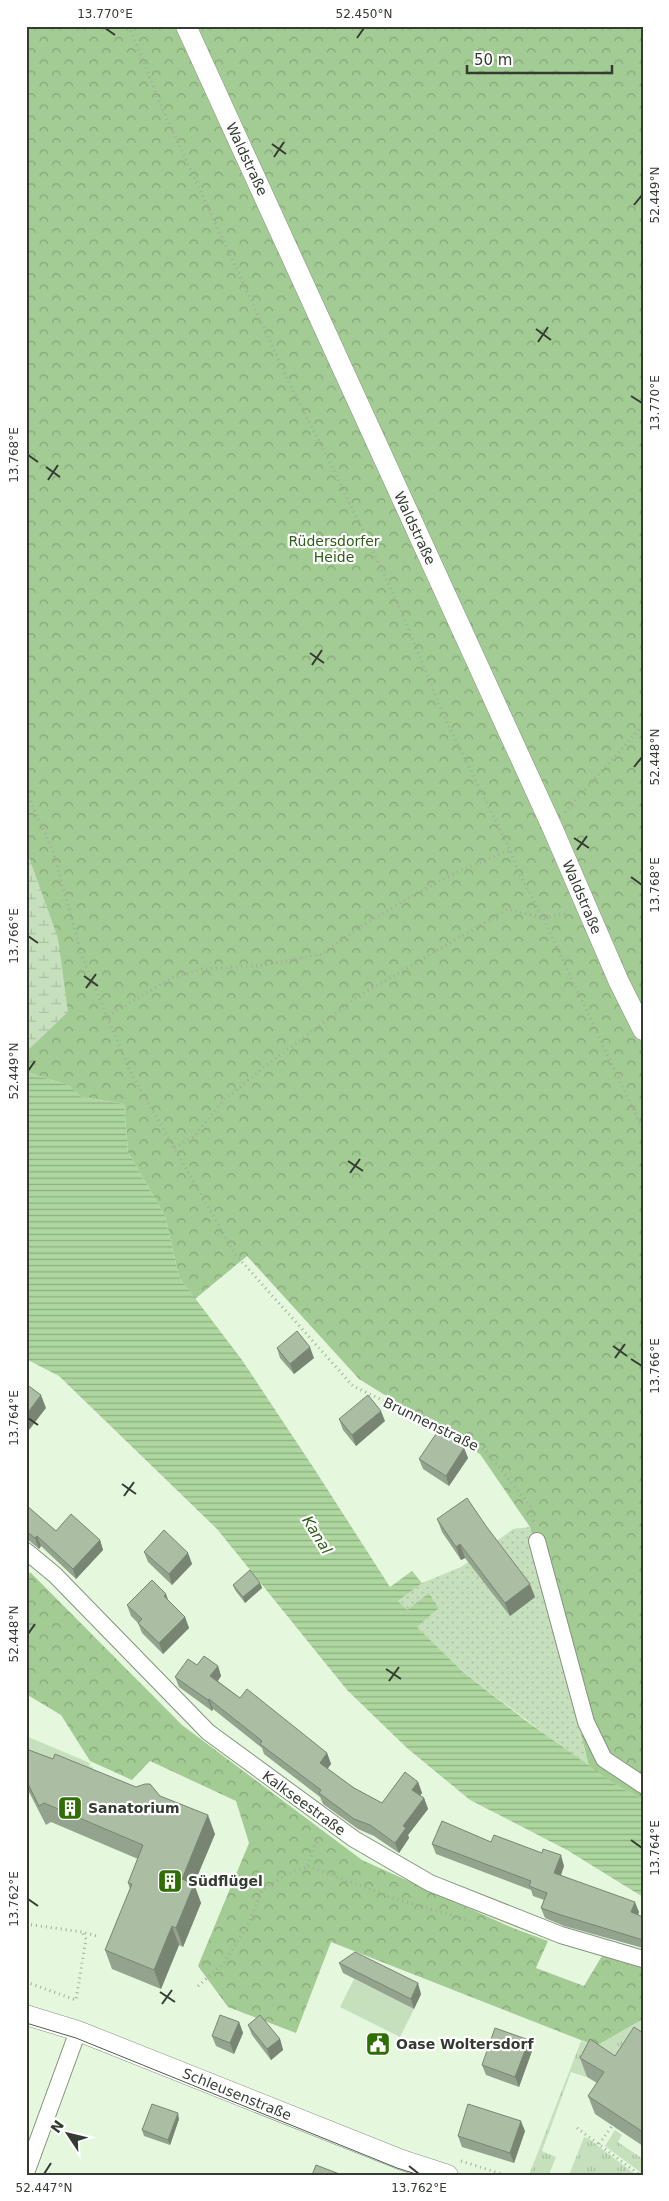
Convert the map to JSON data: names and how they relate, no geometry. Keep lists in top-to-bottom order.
{
  "streets": {
    "street": ["Waldstraße", "Kalkseestraße", "Schleusenstraße"],
    "path": ["Brunnenstraße"]
  },
  "water": ["Kanal"],
  "parks": ["Rüdersdorfer Heide"],
  "places": {
    "building": ["Sanatorium", "Südflügel"],
    "public building": ["Oase Woltersdorf"]
  },
  "scale_bar": "50 m",
  "north": "top left",
  "coordinates": [
    "13.770°E",
    "52.450°N",
    "52.449°N",
    "13.768°E",
    "52.448°N",
    "13.766°E",
    "13.764°E",
    "13.762°E",
    "52.447°N"
  ]
}
